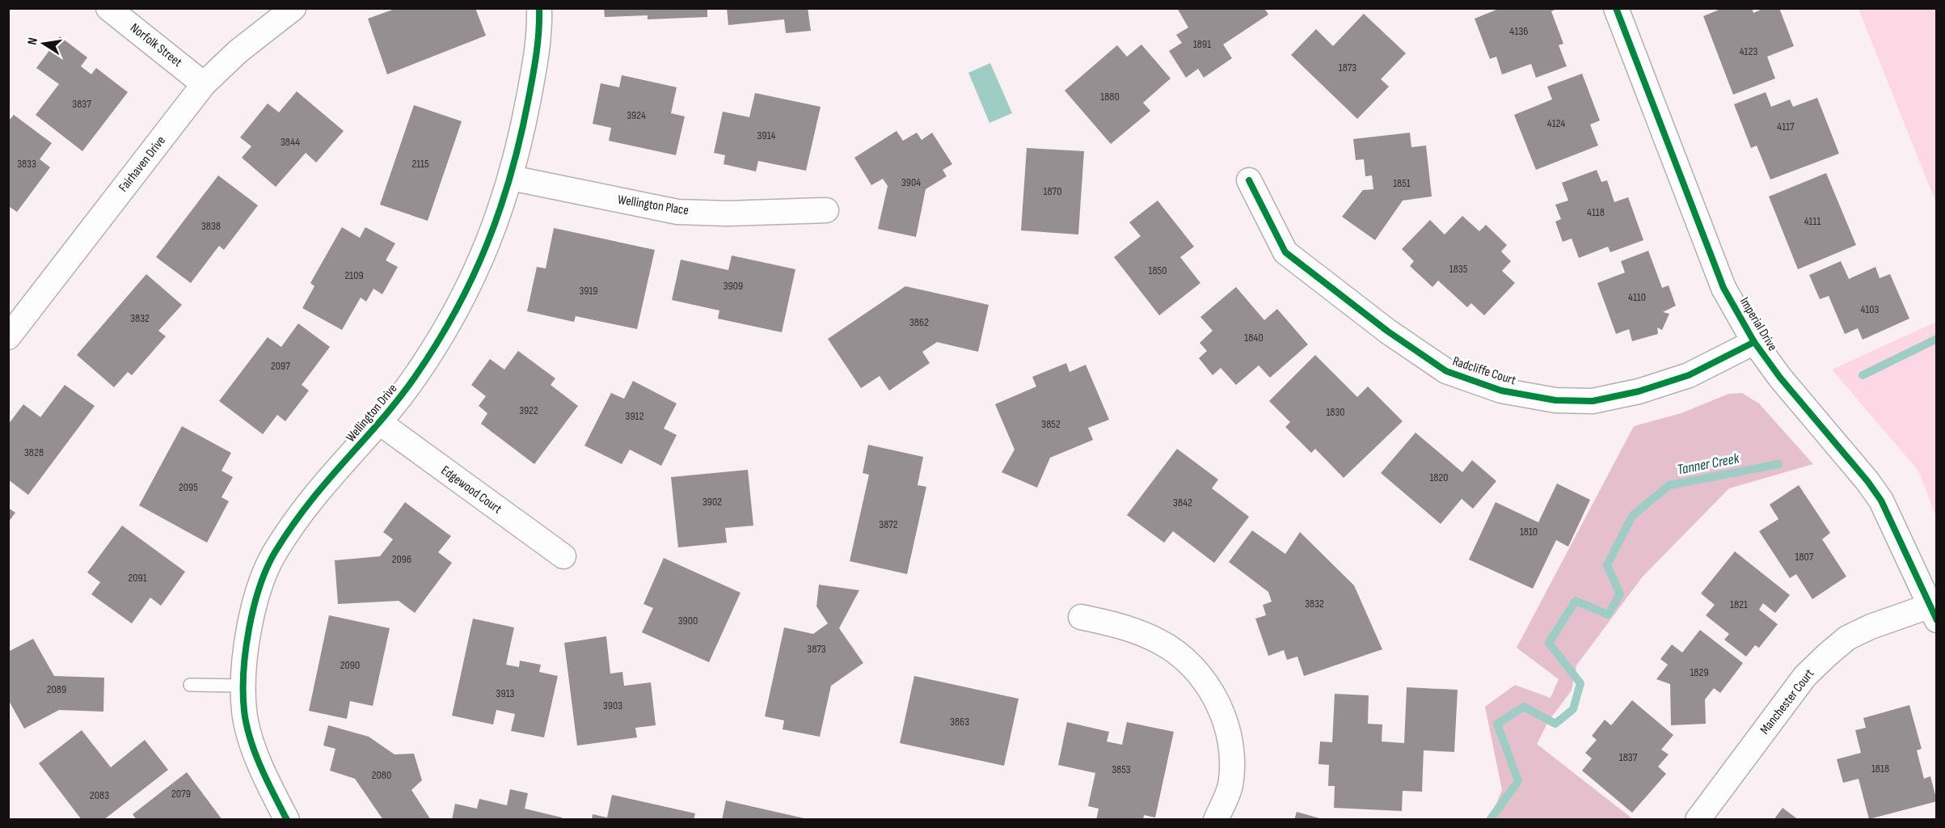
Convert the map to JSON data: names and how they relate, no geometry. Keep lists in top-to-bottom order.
{
  "streets": {
    "street": [
      "Norfolk Street",
      "Fairhaven Drive",
      "Wellington Place",
      "Imperial Drive",
      "Radcliffe Court",
      "Wellington Drive",
      "Edgewood Court",
      "Manchester Court"
    ]
  },
  "crossings": [
    ["Norfolk Street", "Fairhaven Drive"],
    ["Wellington Place", "Wellington Drive"],
    ["Imperial Drive", "Radcliffe Court"],
    ["Imperial Drive", "Manchester Court"],
    ["Wellington Drive", "Edgewood Court"]
  ],
  "water": ["Tanner Creek"],
  "house_numbers": [
    "4136",
    "1891",
    "4123",
    "1873",
    "1880",
    "3837",
    "3924",
    "4124",
    "4117",
    "3914",
    "3844",
    "3833",
    "2115",
    "3904",
    "1851",
    "1870",
    "4118",
    "4111",
    "3838",
    "1835",
    "1850",
    "2109",
    "3909",
    "3919",
    "4110",
    "4103",
    "3832",
    "3862",
    "1840",
    "2097",
    "3922",
    "1830",
    "3912",
    "3852",
    "3828",
    "1820",
    "2095",
    "3902",
    "3842",
    "3872",
    "1810",
    "1807",
    "2096",
    "2091",
    "3832",
    "1821",
    "3900",
    "3873",
    "2090",
    "1829",
    "2089",
    "3913",
    "3903",
    "3863",
    "1837",
    "1818",
    "3853",
    "2080",
    "2079",
    "2083"
  ],
  "north": "left"
}
